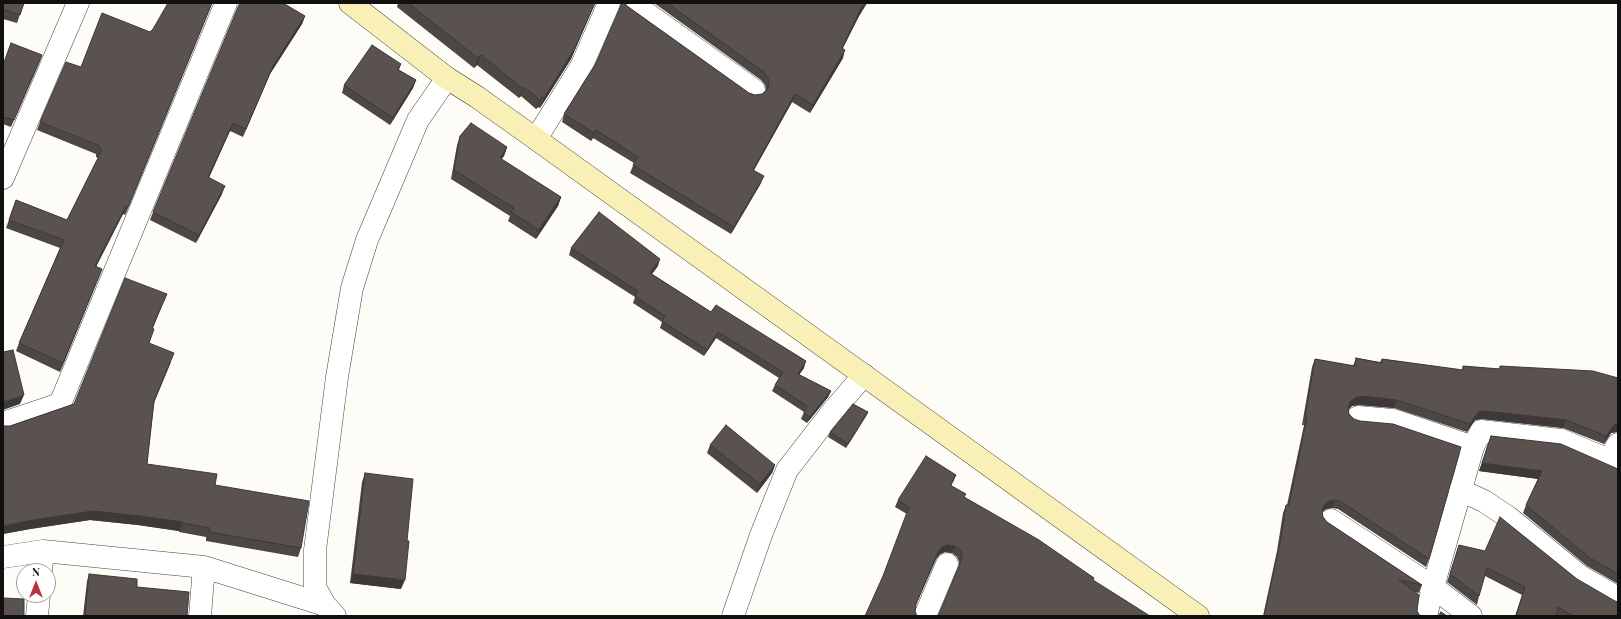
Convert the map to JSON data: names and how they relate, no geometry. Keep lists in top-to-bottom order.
{
  "north": "top"
}
